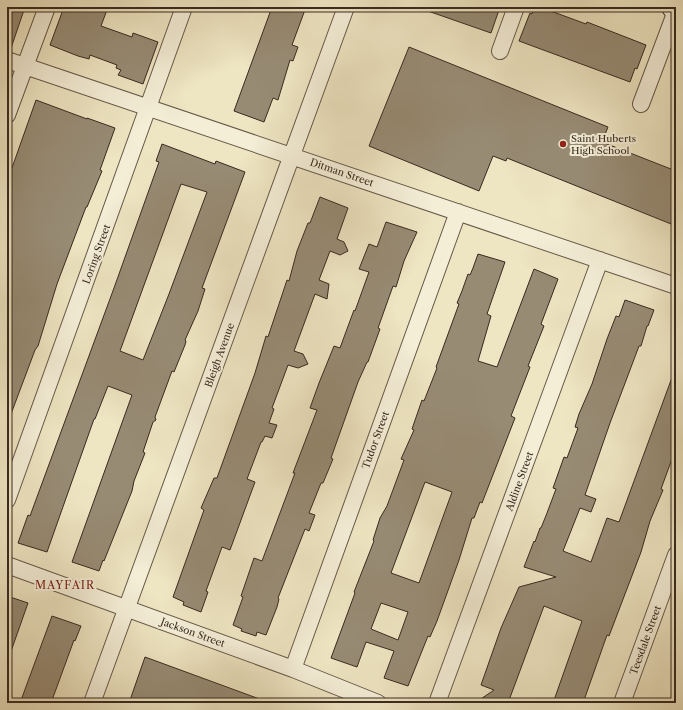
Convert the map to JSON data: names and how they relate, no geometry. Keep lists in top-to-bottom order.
{
  "streets": {
    "street": [
      "Ditman Street",
      "Loring Street",
      "Bleigh Avenue",
      "Tudor Street",
      "Aldine Street",
      "Jackson Street",
      "Teesdale Street"
    ]
  },
  "crossings": [
    ["Ditman Street", "Loring Street"],
    ["Ditman Street", "Bleigh Avenue"],
    ["Ditman Street", "Tudor Street"],
    ["Ditman Street", "Aldine Street"],
    ["Bleigh Avenue", "Jackson Street"],
    ["Tudor Street", "Jackson Street"]
  ],
  "districts": ["MAYFAIR"],
  "places": ["Saint Huberts High School"]
}
